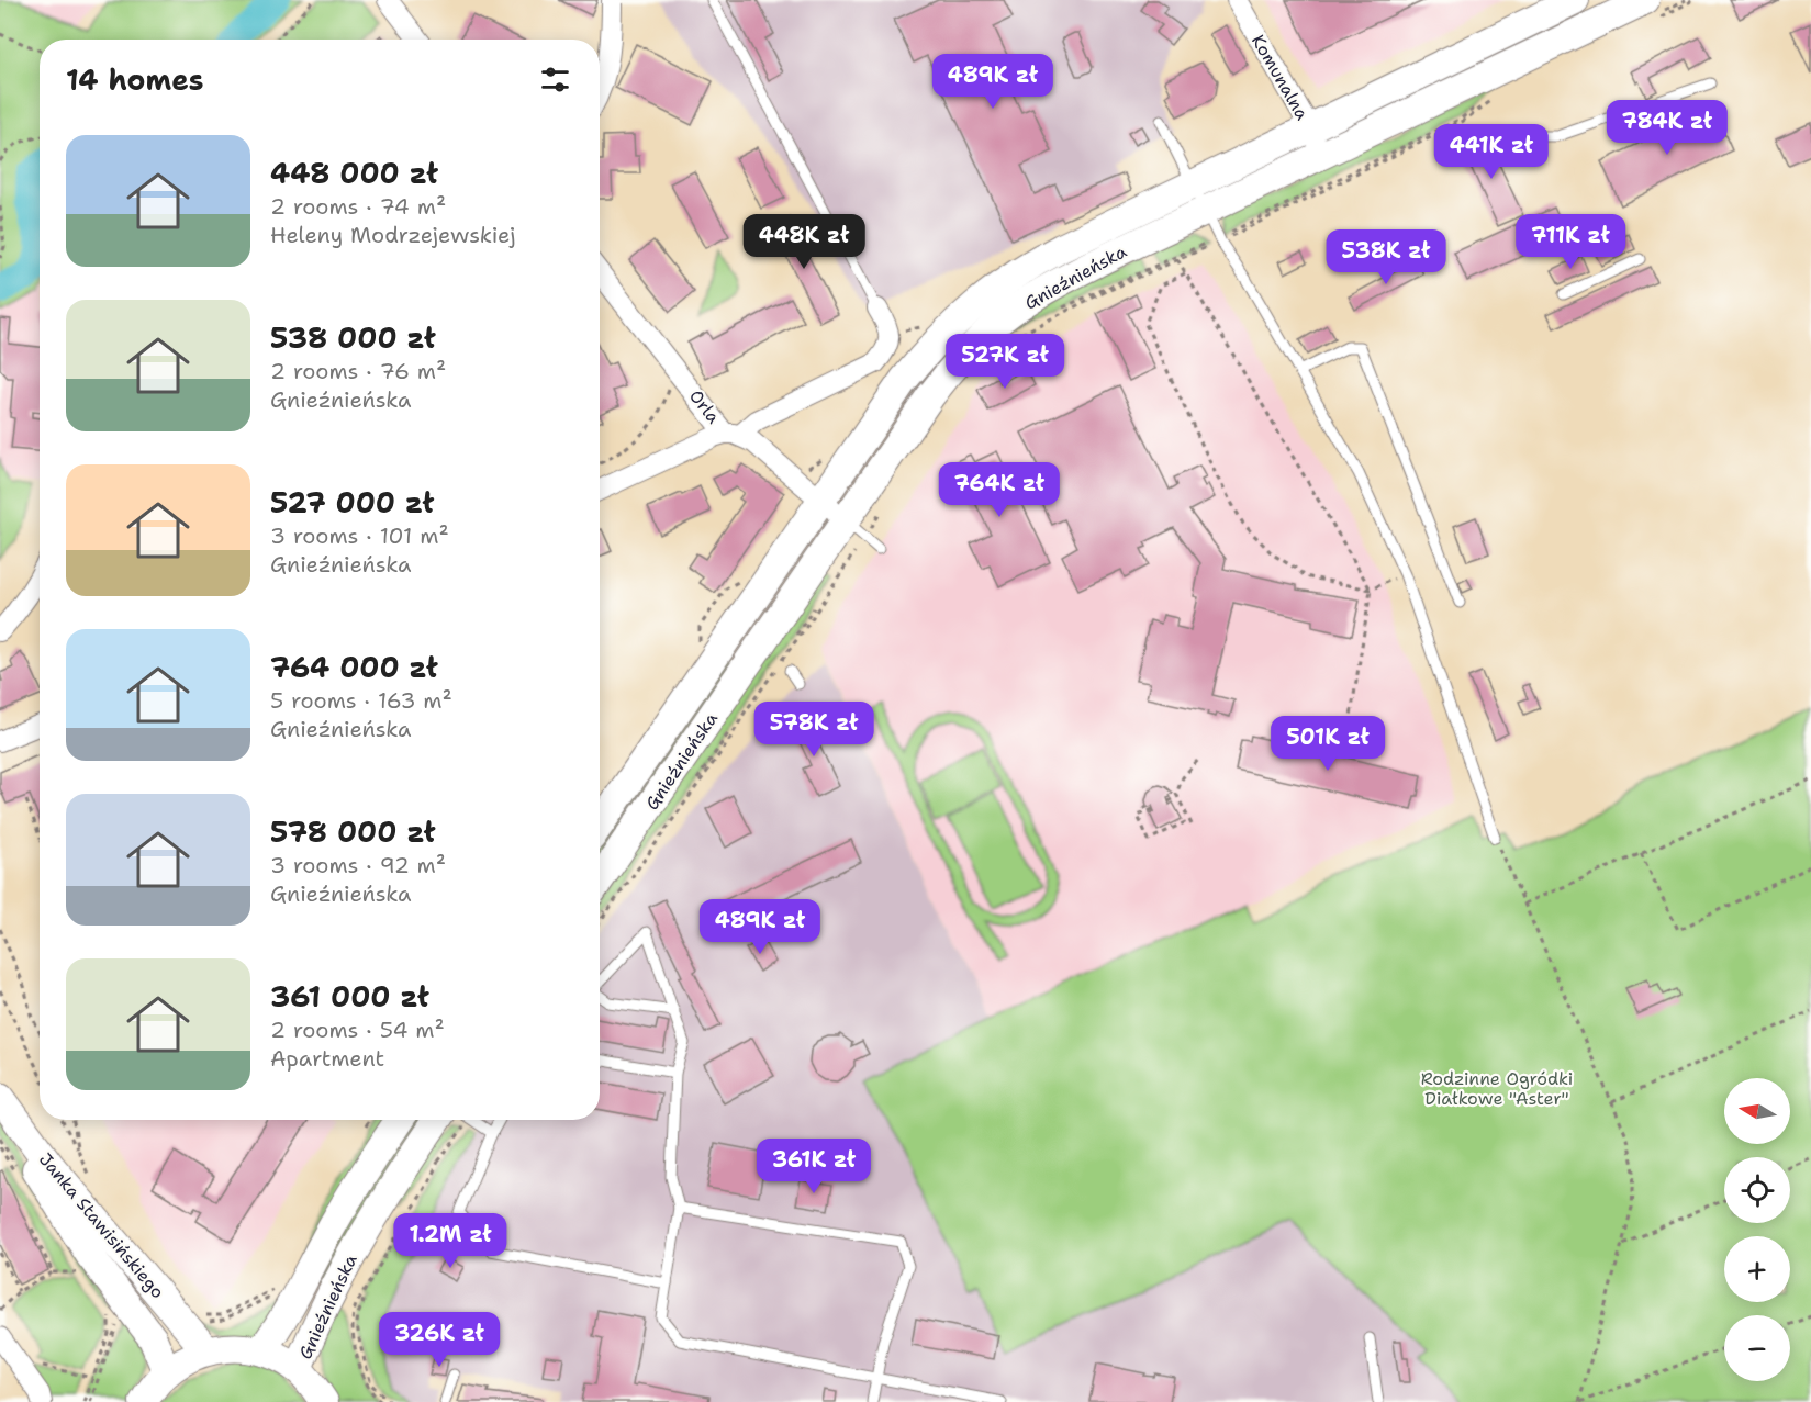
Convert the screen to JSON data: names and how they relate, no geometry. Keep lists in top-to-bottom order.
{
  "streets": {
    "street": [
      "Komunalna",
      "Gnieźnieńska",
      "Orla",
      "Janka Stawisińskiego"
    ]
  },
  "crossings": [
    ["Komunalna", "Gnieźnieńska"],
    ["Gnieźnieńska", "Orla"]
  ],
  "parks": ["Rodzinne Ogródki Diałkowe \"Aster\""],
  "north": "left",
  "page": {
    "heading": "14 homes",
    "price": [
      "489K zł",
      "784K zł",
      "441K zł",
      "448K zł",
      "711K zł",
      "538K zł",
      "527K zł",
      "764K zł",
      "578K zł",
      "501K zł",
      "489K zł",
      "361K zł",
      "1.2M zł",
      "326K zł"
    ],
    "list": [
      {
        "name": "448 000 zł",
        "note": "2 rooms · 74 m² · Heleny Modrzejewskiej"
      },
      {
        "name": "538 000 zł",
        "note": "2 rooms · 76 m² · Gnieźnieńska"
      },
      {
        "name": "527 000 zł",
        "note": "3 rooms · 101 m² · Gnieźnieńska"
      },
      {
        "name": "764 000 zł",
        "note": "5 rooms · 163 m² · Gnieźnieńska"
      },
      {
        "name": "578 000 zł",
        "note": "3 rooms · 92 m² · Gnieźnieńska"
      },
      {
        "name": "361 000 zł",
        "note": "2 rooms · 54 m² · Apartment"
      }
    ],
    "map_buttons": ["+", "−"]
  }
}
